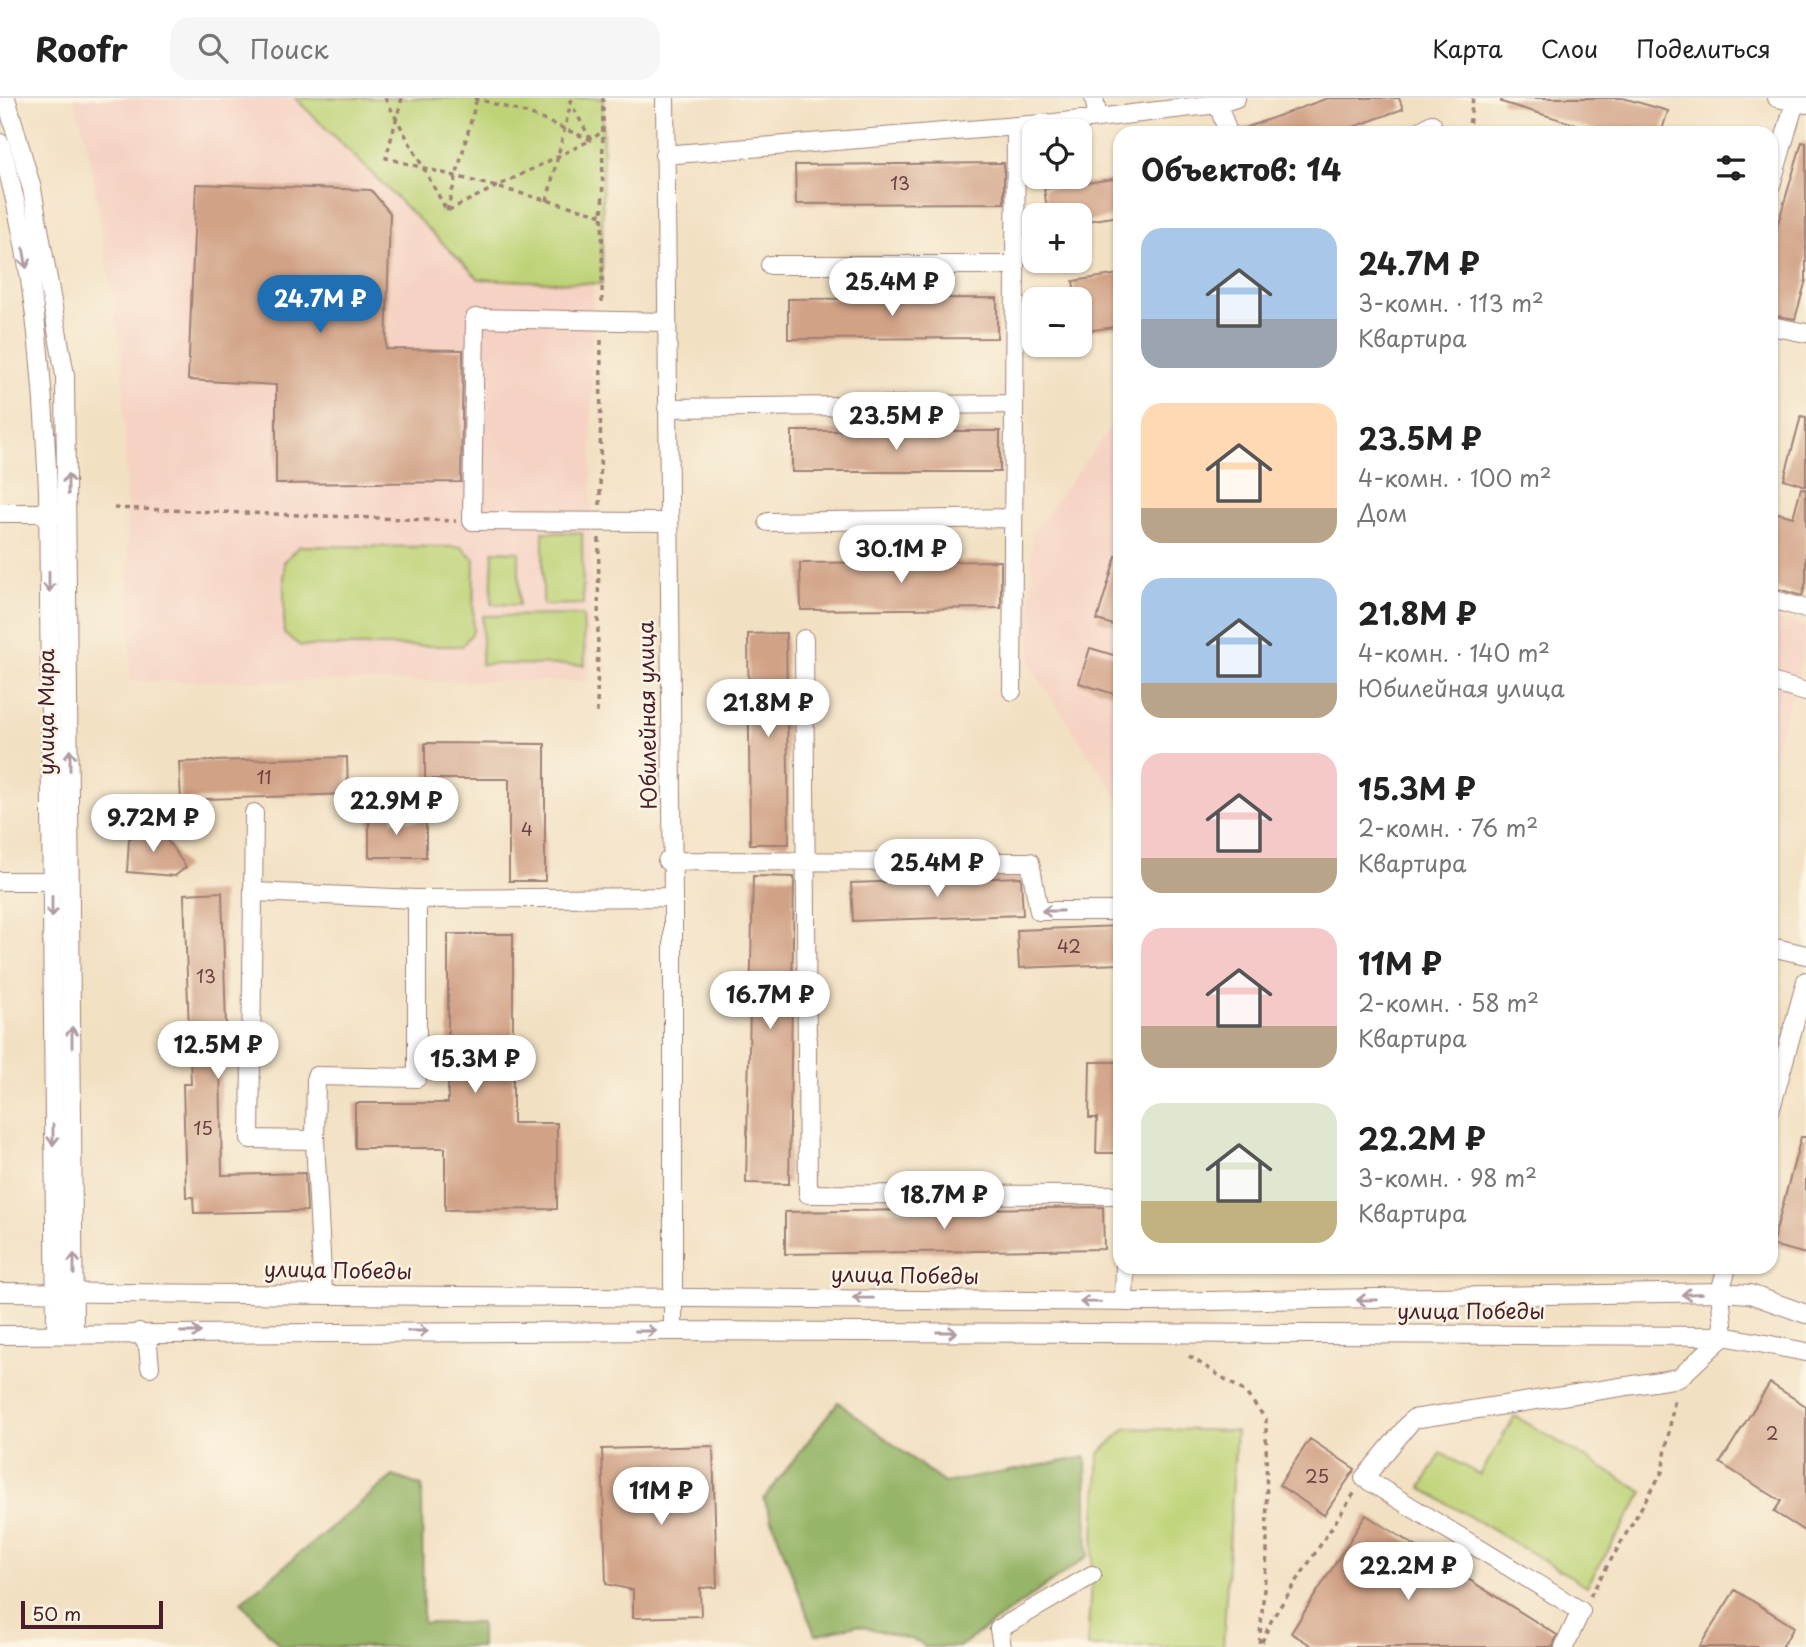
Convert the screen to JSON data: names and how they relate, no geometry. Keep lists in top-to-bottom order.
{
  "streets": {
    "street": ["улица Мира", "Юбилейная улица", "улица Победы"]
  },
  "crossings": [
    ["улица Мира", "улица Победы"],
    ["Юбилейная улица", "улица Победы"]
  ],
  "house_numbers": [
    "13",
    "11",
    "4",
    "42",
    "13",
    "15",
    "2",
    "25"
  ],
  "scale_bar": "50 m",
  "page": {
    "header": "Roofr",
    "search": "Поиск",
    "nav": ["Карта", "Слои", "Поделиться"],
    "map_buttons": ["+", "−"],
    "heading": "Объектов: 14",
    "list": [
      {
        "name": "24.7M ₽",
        "note": "3-комн. · 113 m² · Квартира"
      },
      {
        "name": "23.5M ₽",
        "note": "4-комн. · 100 m² · Дом"
      },
      {
        "name": "21.8M ₽",
        "note": "4-комн. · 140 m² · Юбилейная улица"
      },
      {
        "name": "15.3M ₽",
        "note": "2-комн. · 76 m² · Квартира"
      },
      {
        "name": "11M ₽",
        "note": "2-комн. · 58 m² · Квартира"
      },
      {
        "name": "22.2M ₽",
        "note": "3-комн. · 98 m² · Квартира"
      }
    ],
    "price": [
      "25.4M ₽",
      "24.7M ₽",
      "23.5M ₽",
      "30.1M ₽",
      "21.8M ₽",
      "22.9M ₽",
      "9.72M ₽",
      "25.4M ₽",
      "16.7M ₽",
      "12.5M ₽",
      "15.3M ₽",
      "18.7M ₽",
      "11M ₽",
      "22.2M ₽"
    ],
    "scale": "50 m"
  }
}
